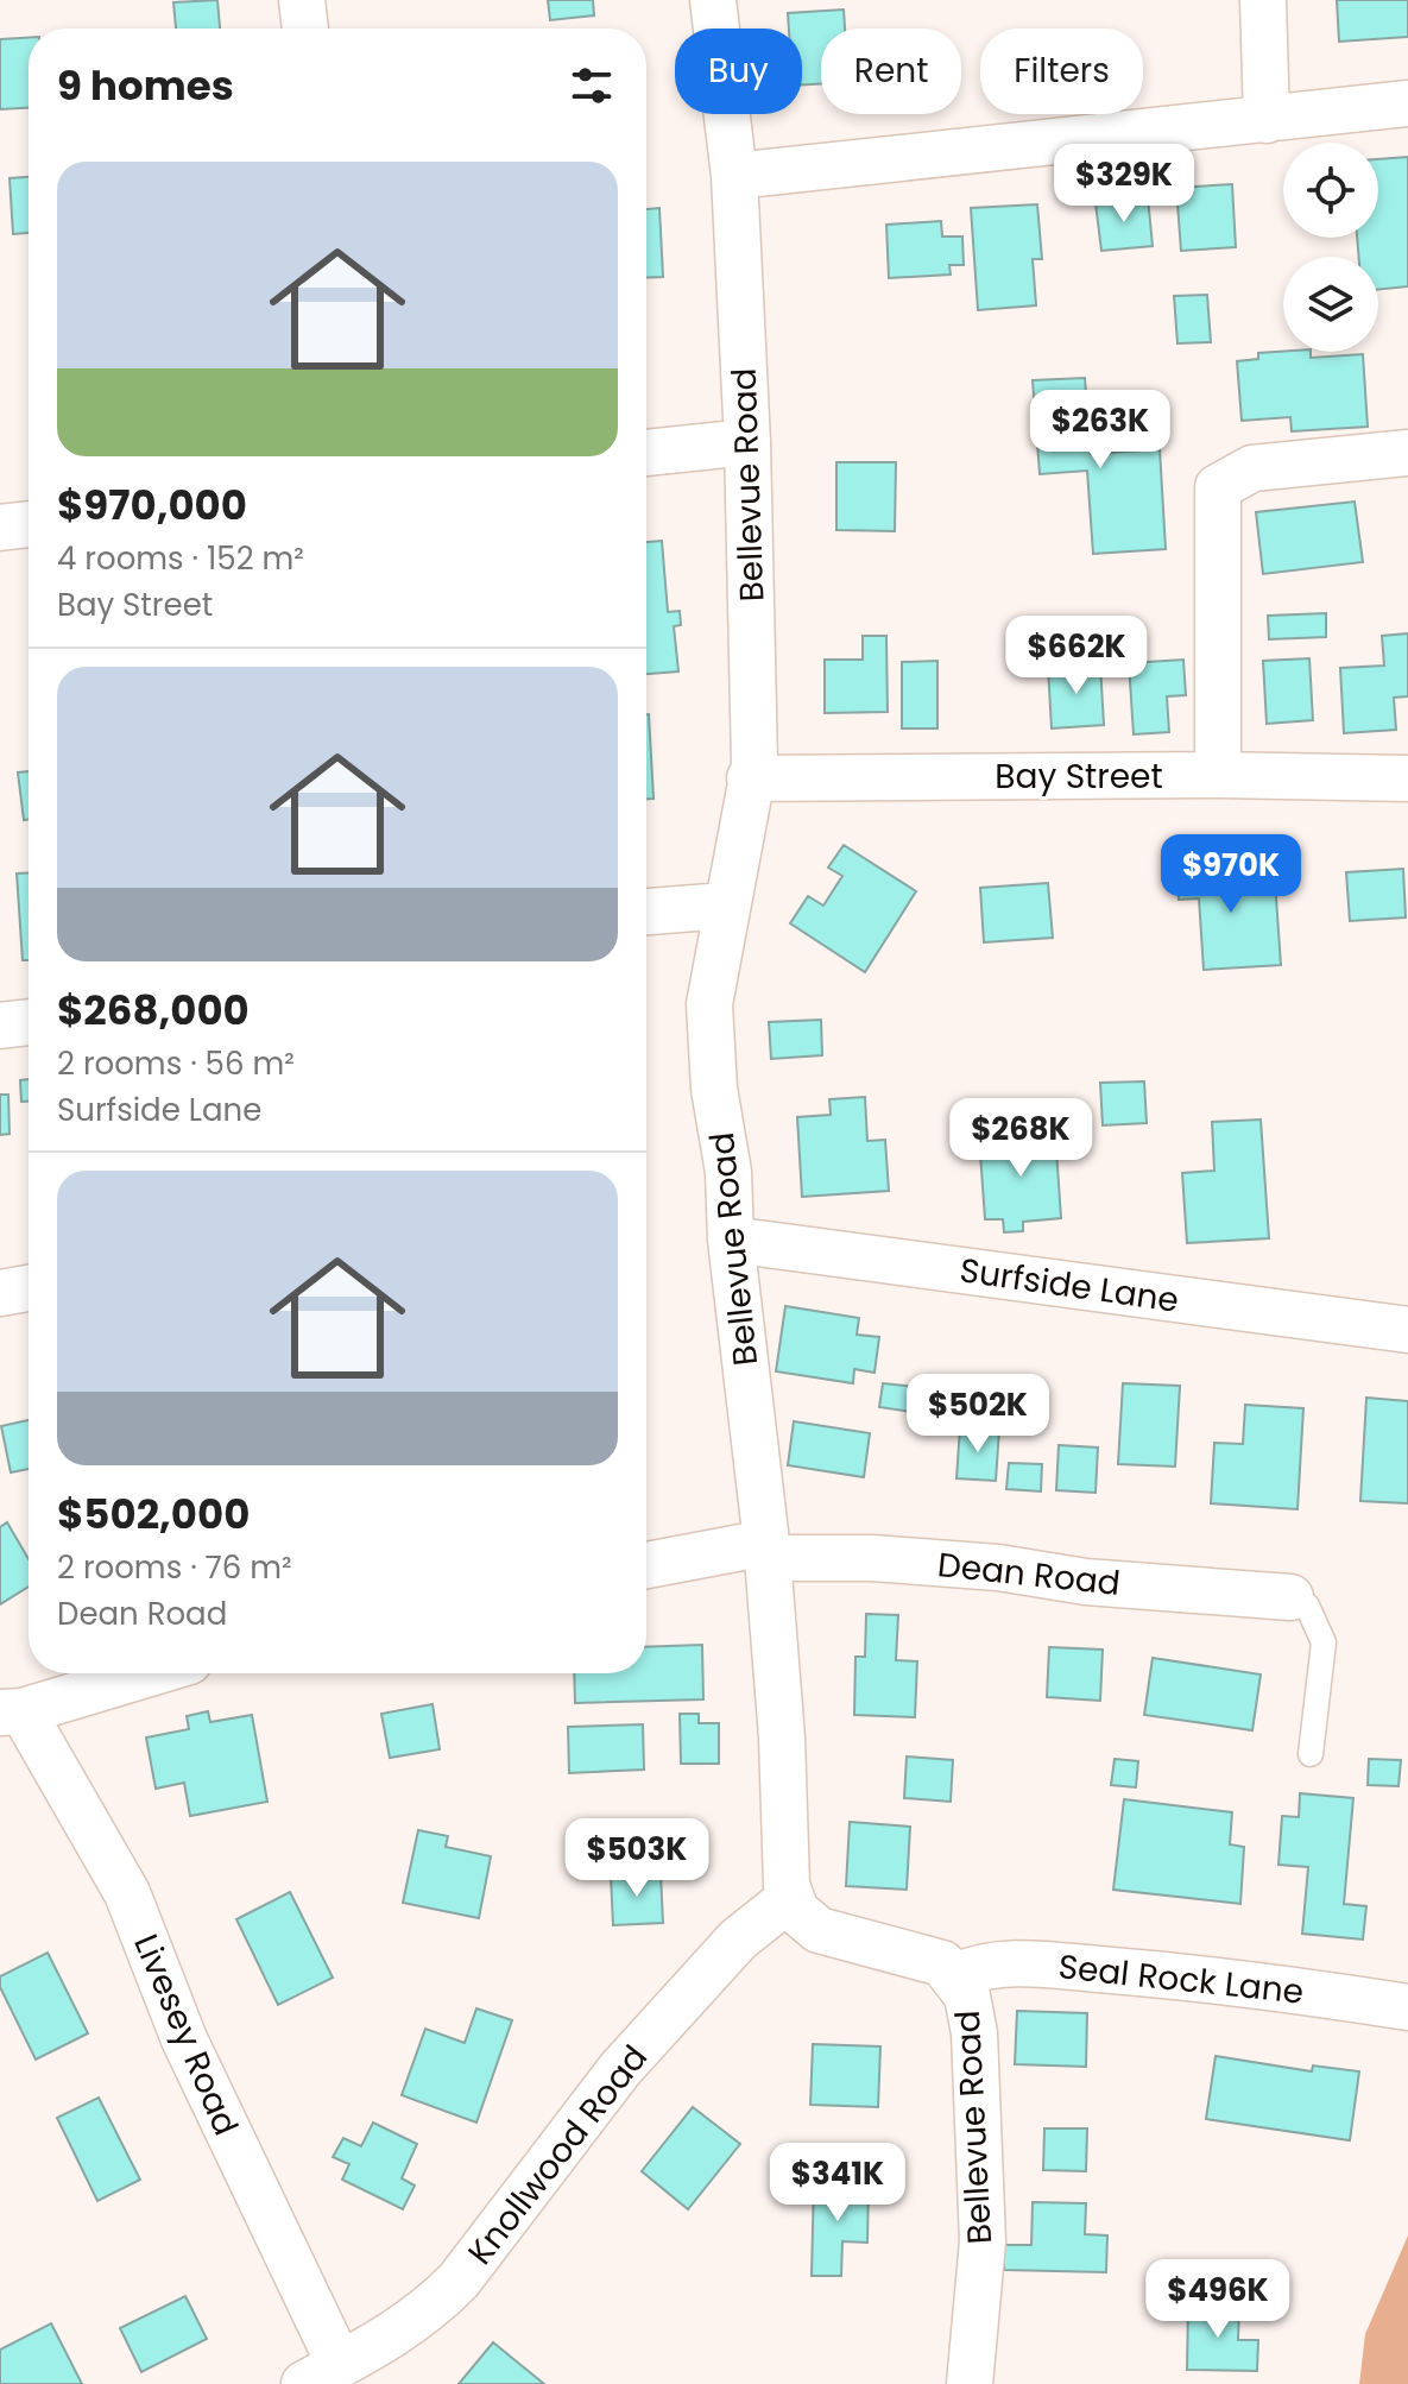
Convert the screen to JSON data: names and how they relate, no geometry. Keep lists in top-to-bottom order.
{
  "streets": {
    "street": [
      "Bellevue Road",
      "Bay Street",
      "Surfside Lane",
      "Dean Road",
      "Seal Rock Lane",
      "Livesey Road",
      "Knollwood Road"
    ]
  },
  "crossings": [
    ["Bellevue Road", "Bay Street"],
    ["Bellevue Road", "Surfside Lane"],
    ["Bellevue Road", "Dean Road"],
    ["Bellevue Road", "Seal Rock Lane"],
    ["Bellevue Road", "Knollwood Road"],
    ["Livesey Road", "Knollwood Road"]
  ],
  "page": {
    "chip": ["Buy", "Rent", "Filters"],
    "heading": "9 homes",
    "list": [
      {
        "name": "$970,000",
        "note": "4 rooms · 152 m² · Bay Street"
      },
      {
        "name": "$268,000",
        "note": "2 rooms · 56 m² · Surfside Lane"
      },
      {
        "name": "$502,000",
        "note": "2 rooms · 76 m² · Dean Road"
      }
    ],
    "price": [
      "$329K",
      "$263K",
      "$662K",
      "$970K",
      "$268K",
      "$502K",
      "$503K",
      "$341K",
      "$496K"
    ]
  }
}
